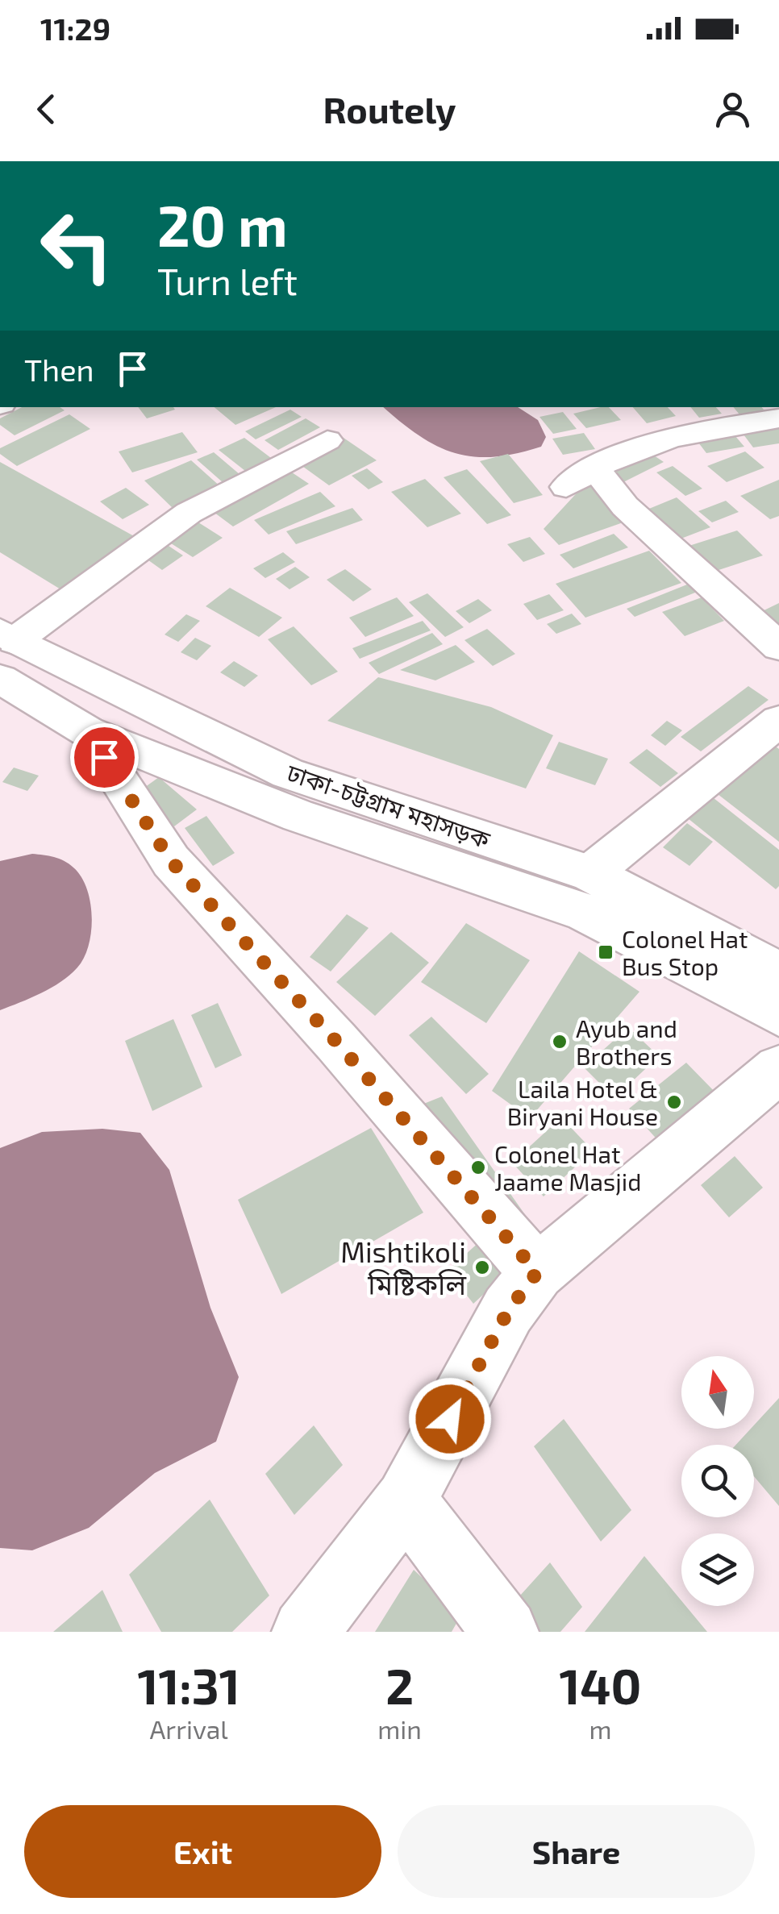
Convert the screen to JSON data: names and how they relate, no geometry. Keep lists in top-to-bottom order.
{
  "streets": {
    "main road": ["ঢাকা-চট্টগ্রাম মহাসড়ক"]
  },
  "places": {
    "transit": ["Colonel Hat Bus Stop"],
    "other": [
      "Ayub and Brothers",
      "Laila Hotel & Biryani House",
      "Colonel Hat Jaame Masjid",
      "Mishtikoli মিষ্টিকলি"
    ]
  },
  "north": "top",
  "page": {
    "status": "11:29",
    "header": "Routely",
    "turn": ["20 m", "Turn left"],
    "then": "Then",
    "eta": [
      "11:31",
      "Arrival",
      "2",
      "min",
      "140",
      "m"
    ],
    "buttons": ["Exit", "Share"]
  }
}
